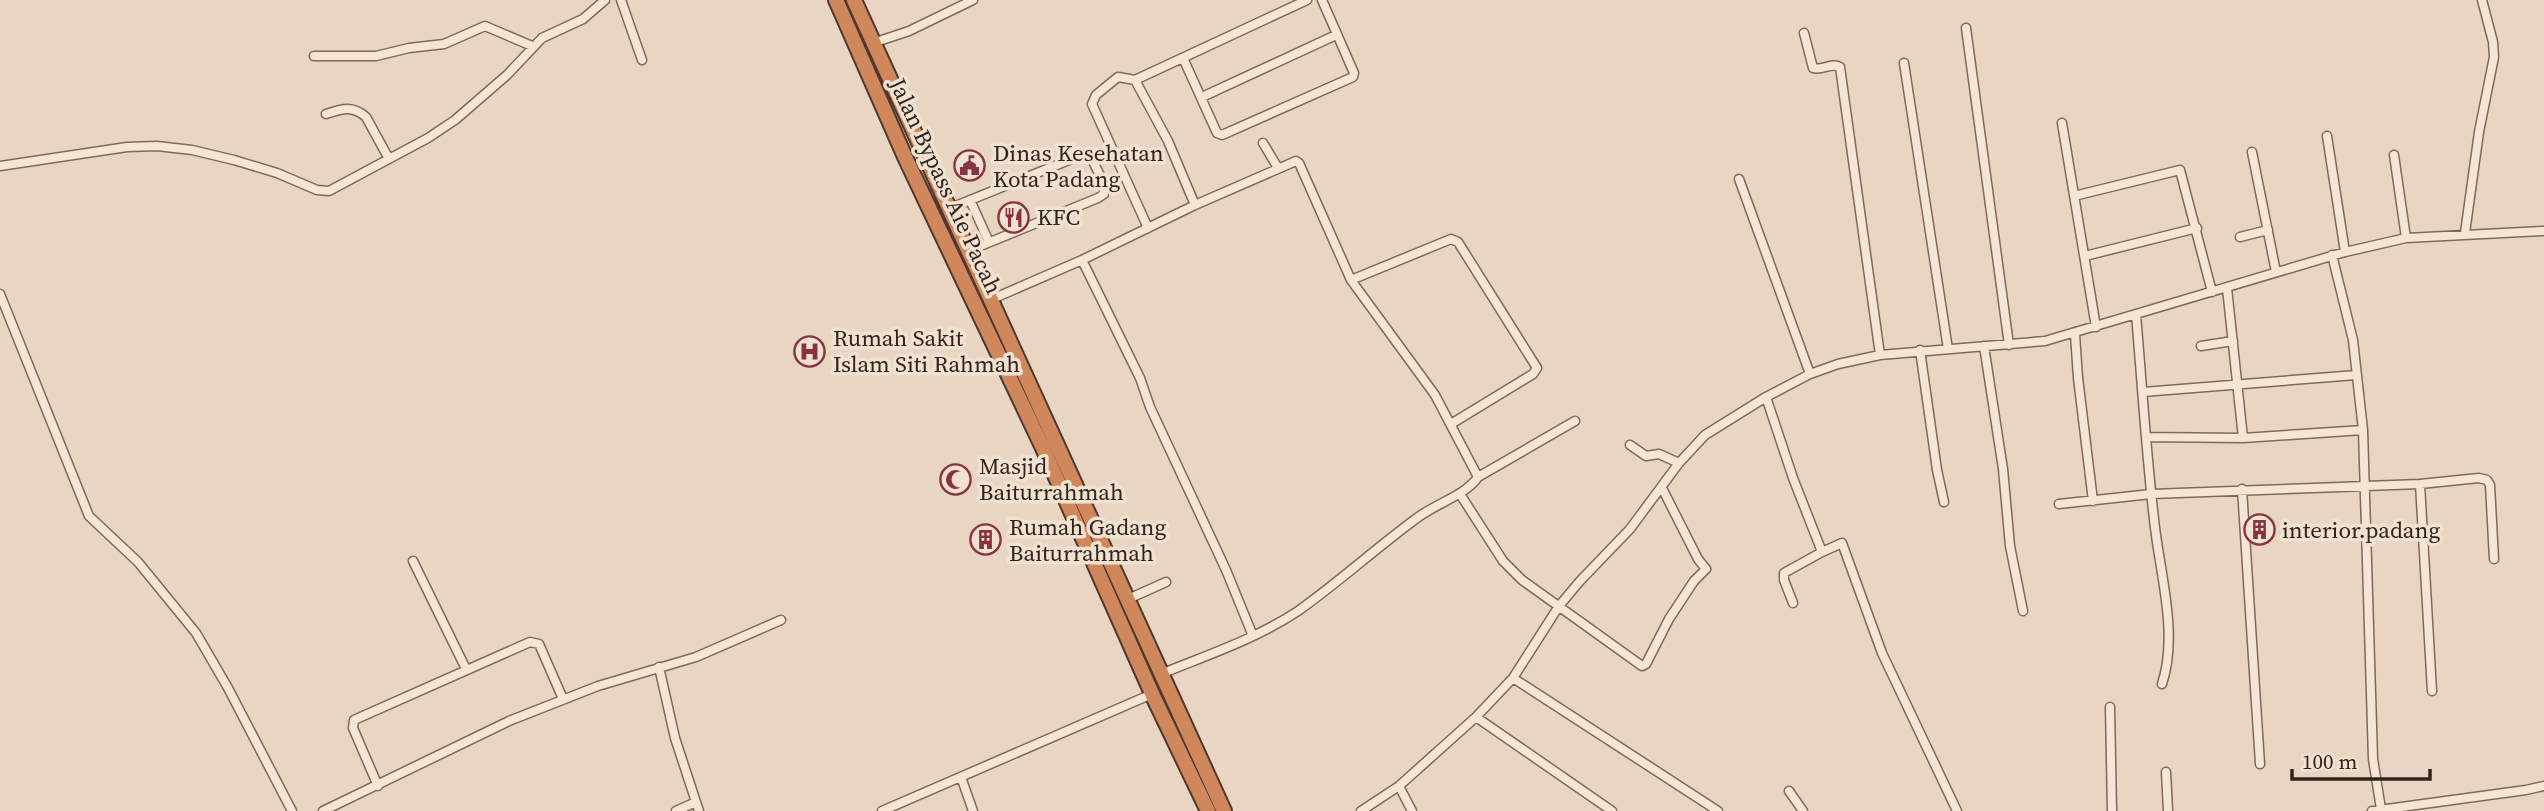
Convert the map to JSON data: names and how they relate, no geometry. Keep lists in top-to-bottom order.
{
  "streets": {
    "highway": ["Jalan Bypass Aie Pacah"]
  },
  "places": {
    "public building": ["Dinas Kesehatan Kota Padang"],
    "restaurant": ["KFC"],
    "hospital": ["Rumah Sakit Islam Siti Rahmah"],
    "mosque": ["Masjid Baiturrahmah"],
    "building": ["interior.padang", "Rumah Gadang Baiturrahmah"]
  },
  "scale_bar": "100 m"
}
